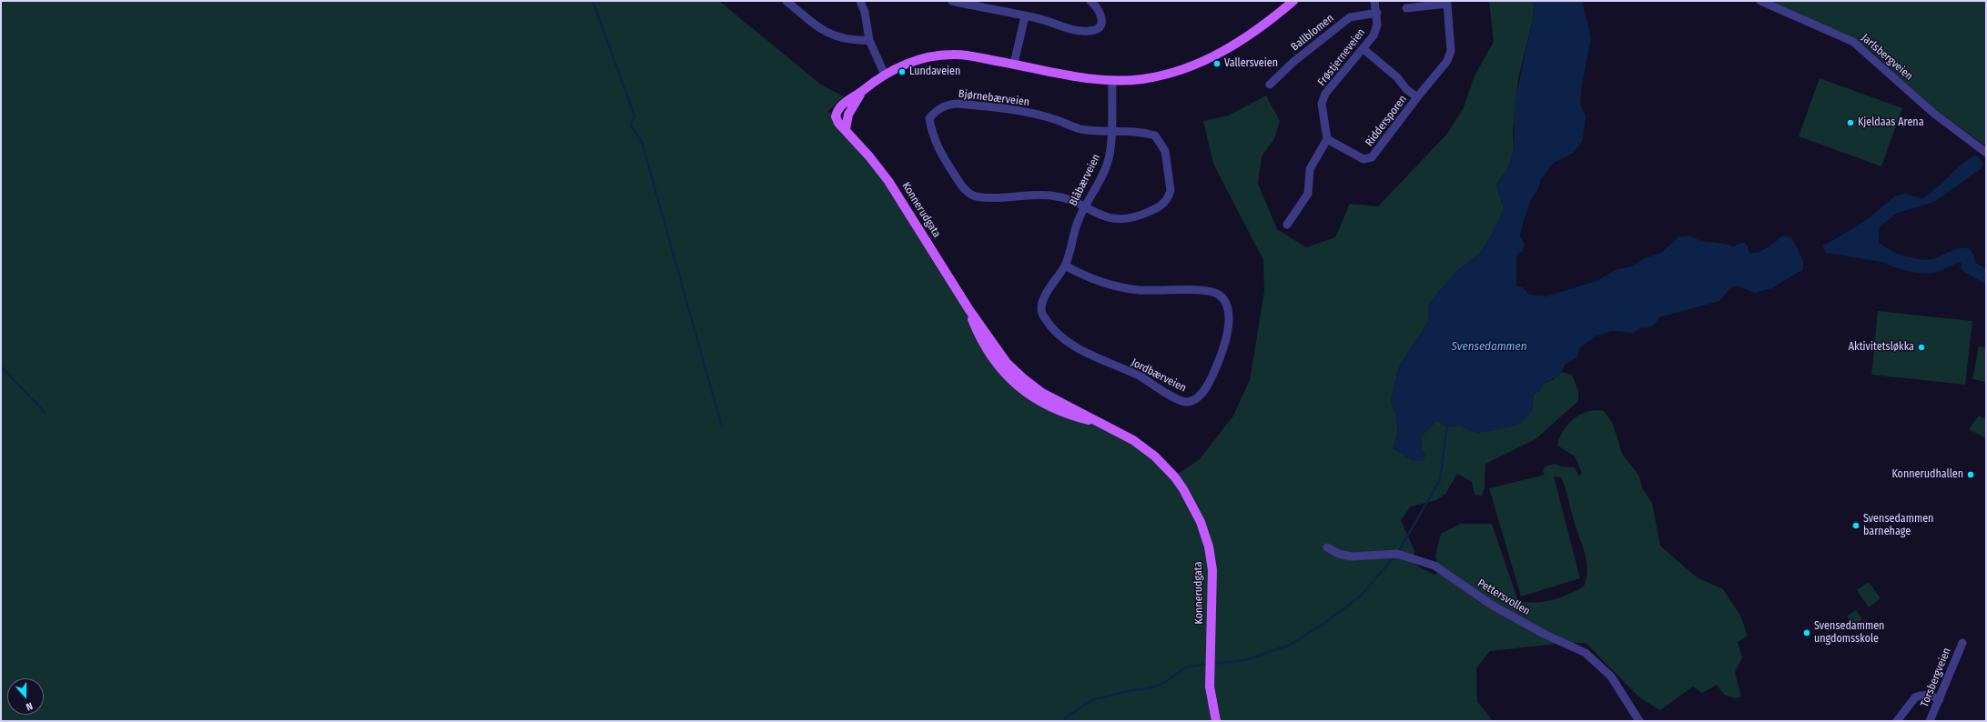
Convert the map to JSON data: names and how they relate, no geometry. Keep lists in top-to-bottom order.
{
  "streets": {
    "main road": ["Konnerudgata"],
    "street": [
      "Ballblomen",
      "Frøstjerneveien",
      "Jarlsbergveien",
      "Bjørnebærveien",
      "Riddersporen",
      "Blåbærveien",
      "Jordbærveien",
      "Pettersvollen",
      "Torsbergveien"
    ]
  },
  "crossings": [
    ["Ballblomen", "Frøstjerneveien"],
    ["Frøstjerneveien", "Riddersporen"],
    ["Bjørnebærveien", "Blåbærveien"],
    ["Blåbærveien", "Jordbærveien"]
  ],
  "water": ["Svensedammen"],
  "places": [
    "Vallersveien",
    "Lundaveien",
    "Kjeldaas Arena",
    "Aktivitetsløkka",
    "Konnerudhallen",
    "Svensedammen barnehage",
    "Svensedammen ungdomsskole"
  ],
  "north": "bottom"
}
